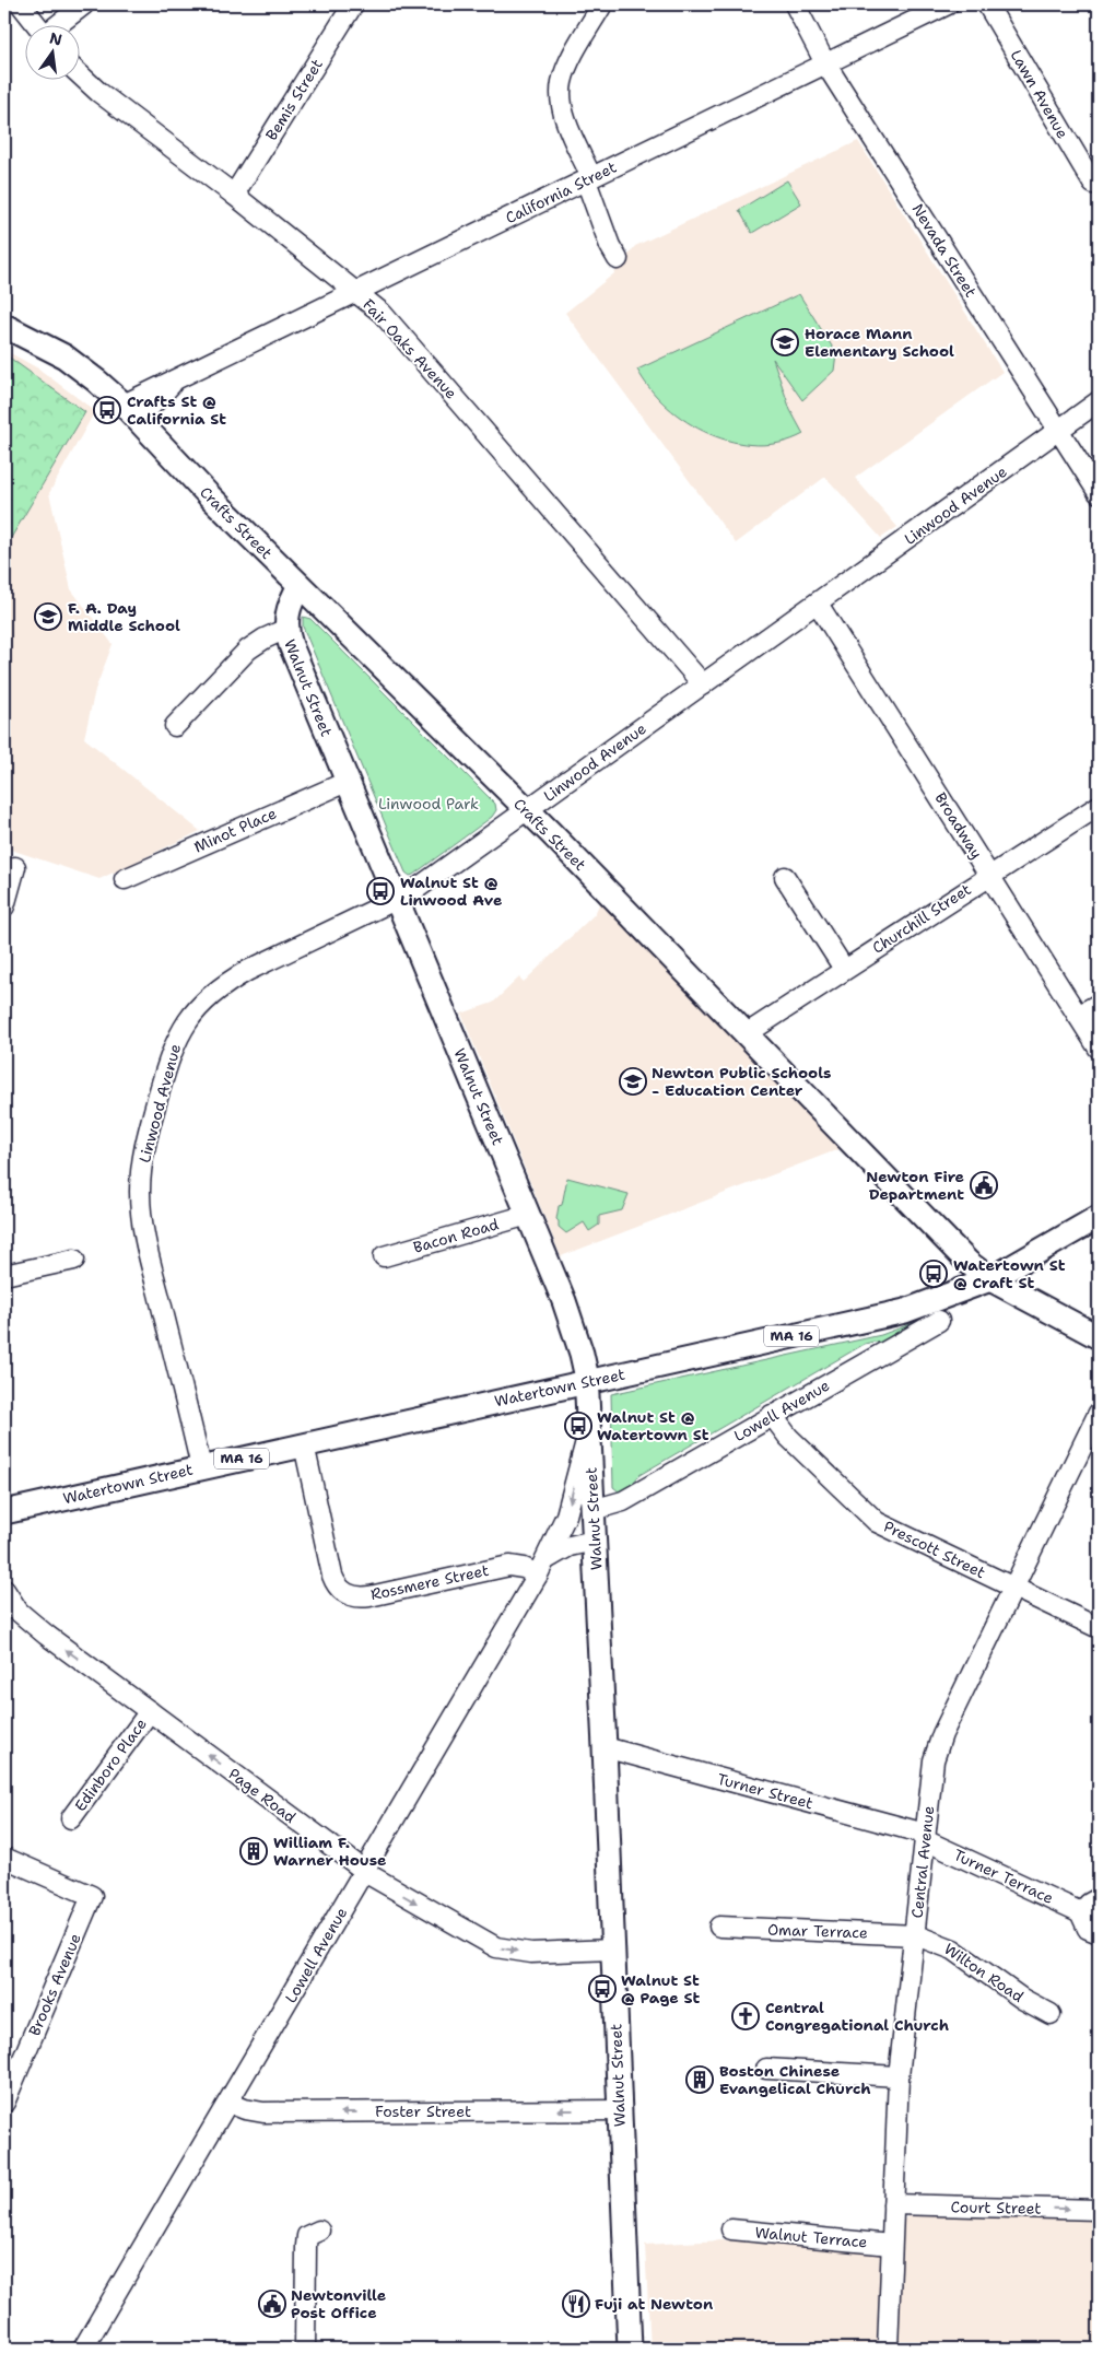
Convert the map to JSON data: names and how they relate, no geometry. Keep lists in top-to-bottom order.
{
  "streets": {
    "main road": [
      "Crafts Street",
      "Walnut Street",
      "MA 16",
      "Watertown Street"
    ],
    "street": [
      "Lawn Avenue",
      "Bemis Street",
      "California Street",
      "Nevada Street",
      "Fair Oaks Avenue",
      "Linwood Avenue",
      "Broadway",
      "Minot Place",
      "Churchill Street",
      "Bacon Road",
      "Lowell Avenue",
      "Prescott Street",
      "Rossmere Street",
      "Edinboro Place",
      "Turner Street",
      "Page Road",
      "Central Avenue",
      "Turner Terrace",
      "Omar Terrace",
      "Wilton Road",
      "Brooks Avenue",
      "Foster Street",
      "Court Street",
      "Walnut Terrace"
    ]
  },
  "crossings": [
    ["Bemis Street", "Fair Oaks Avenue"],
    ["California Street", "Nevada Street"],
    ["California Street", "Fair Oaks Avenue"],
    ["California Street", "Crafts Street"],
    ["Nevada Street", "Linwood Avenue"],
    ["Fair Oaks Avenue", "Linwood Avenue"],
    ["Linwood Avenue", "Crafts Street"],
    ["Linwood Avenue", "Walnut Street"],
    ["Linwood Avenue", "Broadway"],
    ["Linwood Avenue", "Watertown Street"],
    ["Crafts Street", "Walnut Street"],
    ["Crafts Street", "Churchill Street"],
    ["Crafts Street", "Watertown Street"],
    ["Walnut Street", "Minot Place"],
    ["Walnut Street", "Bacon Road"],
    ["Walnut Street", "Watertown Street"],
    ["Walnut Street", "Lowell Avenue"],
    ["Walnut Street", "Turner Street"],
    ["Walnut Street", "Page Road"],
    ["Walnut Street", "Foster Street"],
    ["Broadway", "Churchill Street"],
    ["Watertown Street", "Rossmere Street"],
    ["Lowell Avenue", "Prescott Street"],
    ["Lowell Avenue", "Rossmere Street"],
    ["Lowell Avenue", "Page Road"],
    ["Lowell Avenue", "Foster Street"],
    ["Prescott Street", "Central Avenue"],
    ["Edinboro Place", "Page Road"],
    ["Turner Street", "Central Avenue"],
    ["Turner Street", "Turner Terrace"],
    ["Central Avenue", "Turner Terrace"],
    ["Central Avenue", "Omar Terrace"],
    ["Central Avenue", "Wilton Road"],
    ["Central Avenue", "Court Street"],
    ["Central Avenue", "Walnut Terrace"],
    ["Omar Terrace", "Wilton Road"]
  ],
  "one_way": ["Foster Street", "Court Street"],
  "parks": ["Linwood Park"],
  "places": {
    "school or university": ["Horace Mann Elementary School", "F. A. Day Middle School", "Newton Public Schools - Education Center"],
    "bus stop": [
      "Crafts St @ California St",
      "Walnut St @ Linwood Ave",
      "Watertown St @ Craft St",
      "Walnut St @ Watertown St",
      "Walnut St @ Page St"
    ],
    "public building": ["Newton Fire Department", "Newtonville Post Office"],
    "building": ["William F. Warner House", "Boston Chinese Evangelical Church"],
    "church": ["Central Congregational Church"],
    "restaurant": ["Fuji at Newton"]
  },
  "north": "top"
}
